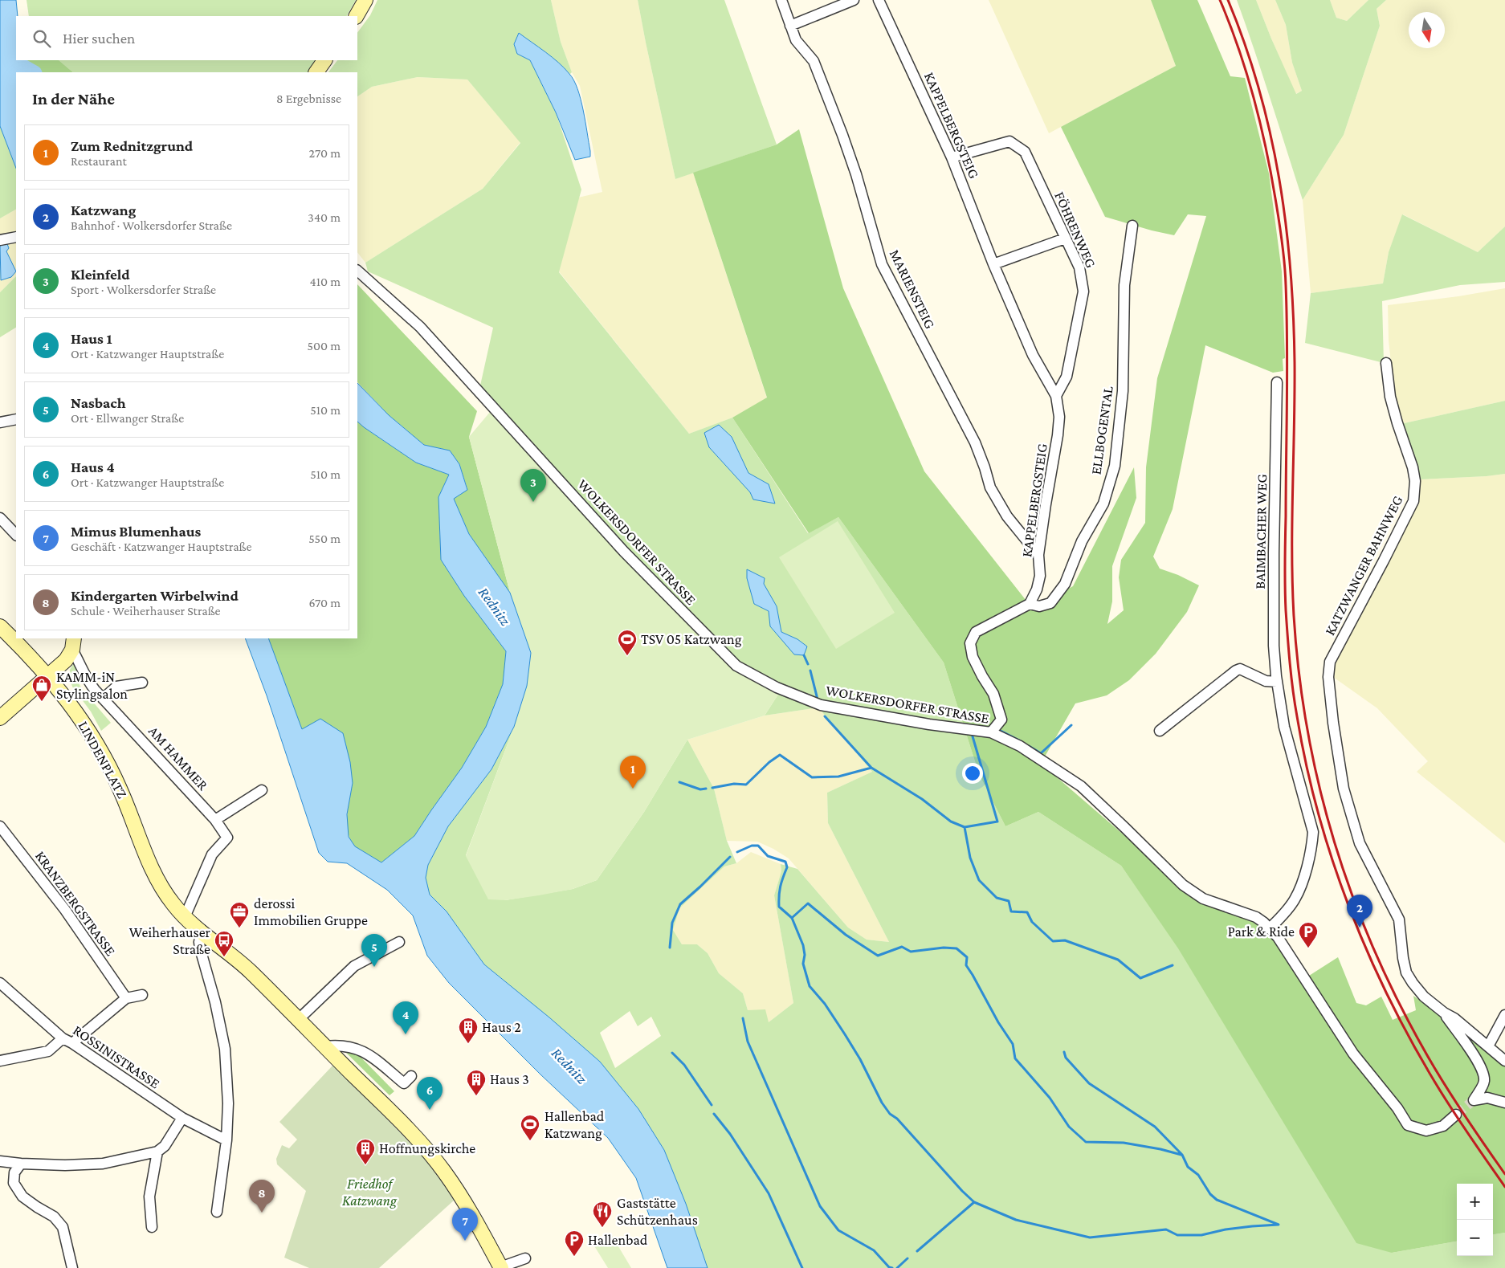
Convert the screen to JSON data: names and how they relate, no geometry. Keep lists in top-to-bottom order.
{
  "streets": {
    "main road": ["LINDENPLATZ"],
    "street": [
      "KAPPELBERGSTEIG",
      "FÖHRENWEG",
      "MARIENSTEIG",
      "ELLBOGENTAL",
      "BAIMBACHER WEG",
      "WOLKERSDORFER STRASSE",
      "KATZWANGER BAHNWEG",
      "AM HAMMER",
      "KRANZBERGSTRASSE",
      "ROSSINISTRASSE"
    ]
  },
  "crossings": [
    ["KAPPELBERGSTEIG", "FÖHRENWEG"],
    ["KAPPELBERGSTEIG", "MARIENSTEIG"],
    ["KAPPELBERGSTEIG", "ELLBOGENTAL"],
    ["BAIMBACHER WEG", "WOLKERSDORFER STRASSE"],
    ["AM HAMMER", "LINDENPLATZ"]
  ],
  "water": ["Rednitz"],
  "parks": ["Friedhof Katzwang"],
  "places": {
    "sports": ["TSV 05 Katzwang", "Hallenbad Katzwang"],
    "shop": ["KAMM-iN Stylingsalon"],
    "office": ["derossi Immobilien Gruppe"],
    "parking": ["Park & Ride", "Hallenbad"],
    "bus stop": ["Weiherhauser Straße"],
    "building": ["Haus 2", "Haus 3", "Hoffnungskirche"],
    "restaurant": ["Gaststätte Schützenhaus"]
  },
  "north": "bottom",
  "page": {
    "search": "Hier suchen",
    "heading": ["In der Nähe", "8 Ergebnisse"],
    "list": [
      {
        "mark": "1",
        "name": "Zum Rednitzgrund",
        "note": "Restaurant",
        "value": "270 m"
      },
      {
        "mark": "2",
        "name": "Katzwang",
        "note": "Bahnhof · Wolkersdorfer Straße",
        "value": "340 m"
      },
      {
        "mark": "3",
        "name": "Kleinfeld",
        "note": "Sport · Wolkersdorfer Straße",
        "value": "410 m"
      },
      {
        "mark": "4",
        "name": "Haus 1",
        "note": "Ort · Katzwanger Hauptstraße",
        "value": "500 m"
      },
      {
        "mark": "5",
        "name": "Nasbach",
        "note": "Ort · Ellwanger Straße",
        "value": "510 m"
      },
      {
        "mark": "6",
        "name": "Haus 4",
        "note": "Ort · Katzwanger Hauptstraße",
        "value": "510 m"
      },
      {
        "mark": "7",
        "name": "Mimus Blumenhaus",
        "note": "Geschäft · Katzwanger Hauptstraße",
        "value": "550 m"
      },
      {
        "mark": "8",
        "name": "Kindergarten Wirbelwind",
        "note": "Schule · Weiherhauser Straße",
        "value": "670 m"
      }
    ],
    "pins": [
      "3",
      "1",
      "2",
      "5",
      "4",
      "6",
      "8",
      "7"
    ],
    "map_buttons": ["+", "−"]
  }
}
